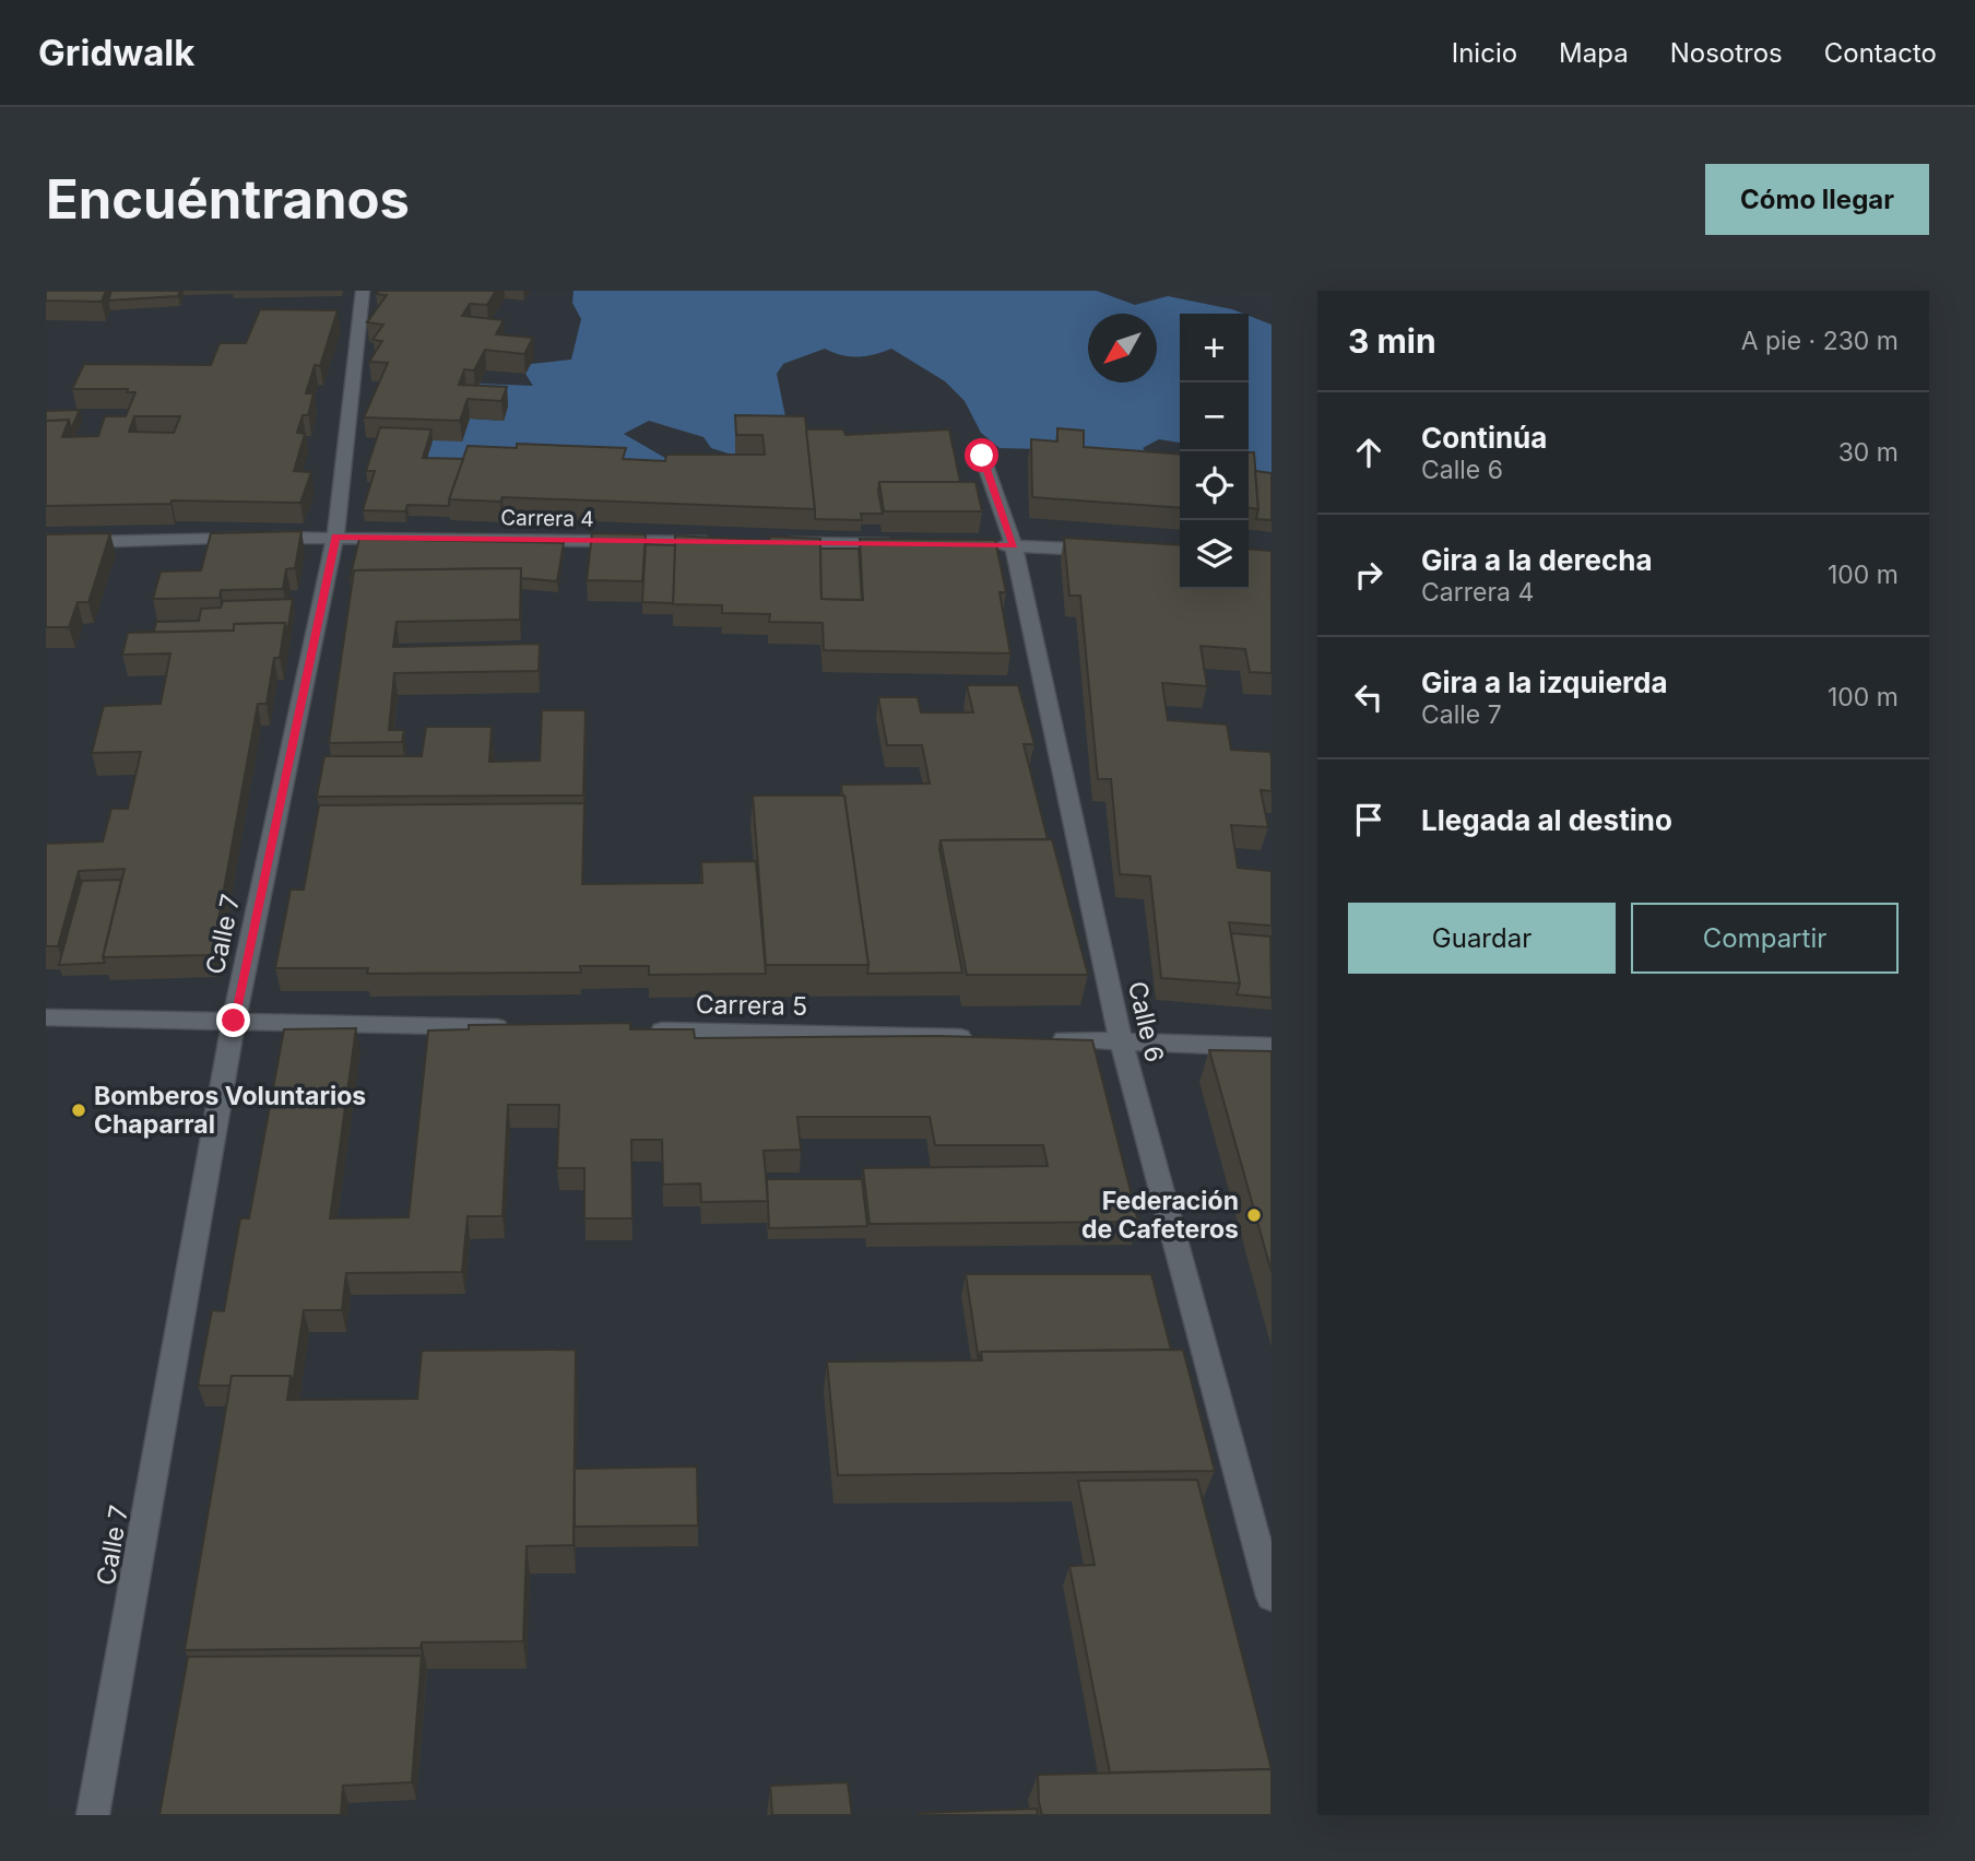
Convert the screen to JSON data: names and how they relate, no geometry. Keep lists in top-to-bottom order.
{
  "streets": {
    "street": [
      "Carrera 4",
      "Calle 7",
      "Carrera 5",
      "Calle 6"
    ]
  },
  "crossings": [
    ["Carrera 4", "Calle 7"]
  ],
  "places": ["Bomberos Voluntarios Chaparral", "Federación de Cafeteros"],
  "north": "bottom left",
  "page": {
    "header": "Gridwalk",
    "nav": [
      "Inicio",
      "Mapa",
      "Nosotros",
      "Contacto"
    ],
    "buttons": [
      "Cómo llegar",
      ["Guardar", "Compartir"]
    ],
    "title": "Encuéntranos",
    "heading": ["3 min", "A pie · 230 m"],
    "map_buttons": ["+", "−"],
    "list": [
      ["Continúa", "Calle 6", "30 m"],
      ["Gira a la derecha", "Carrera 4", "100 m"],
      ["Gira a la izquierda", "Calle 7", "100 m"],
      "Llegada al destino"
    ]
  }
}
